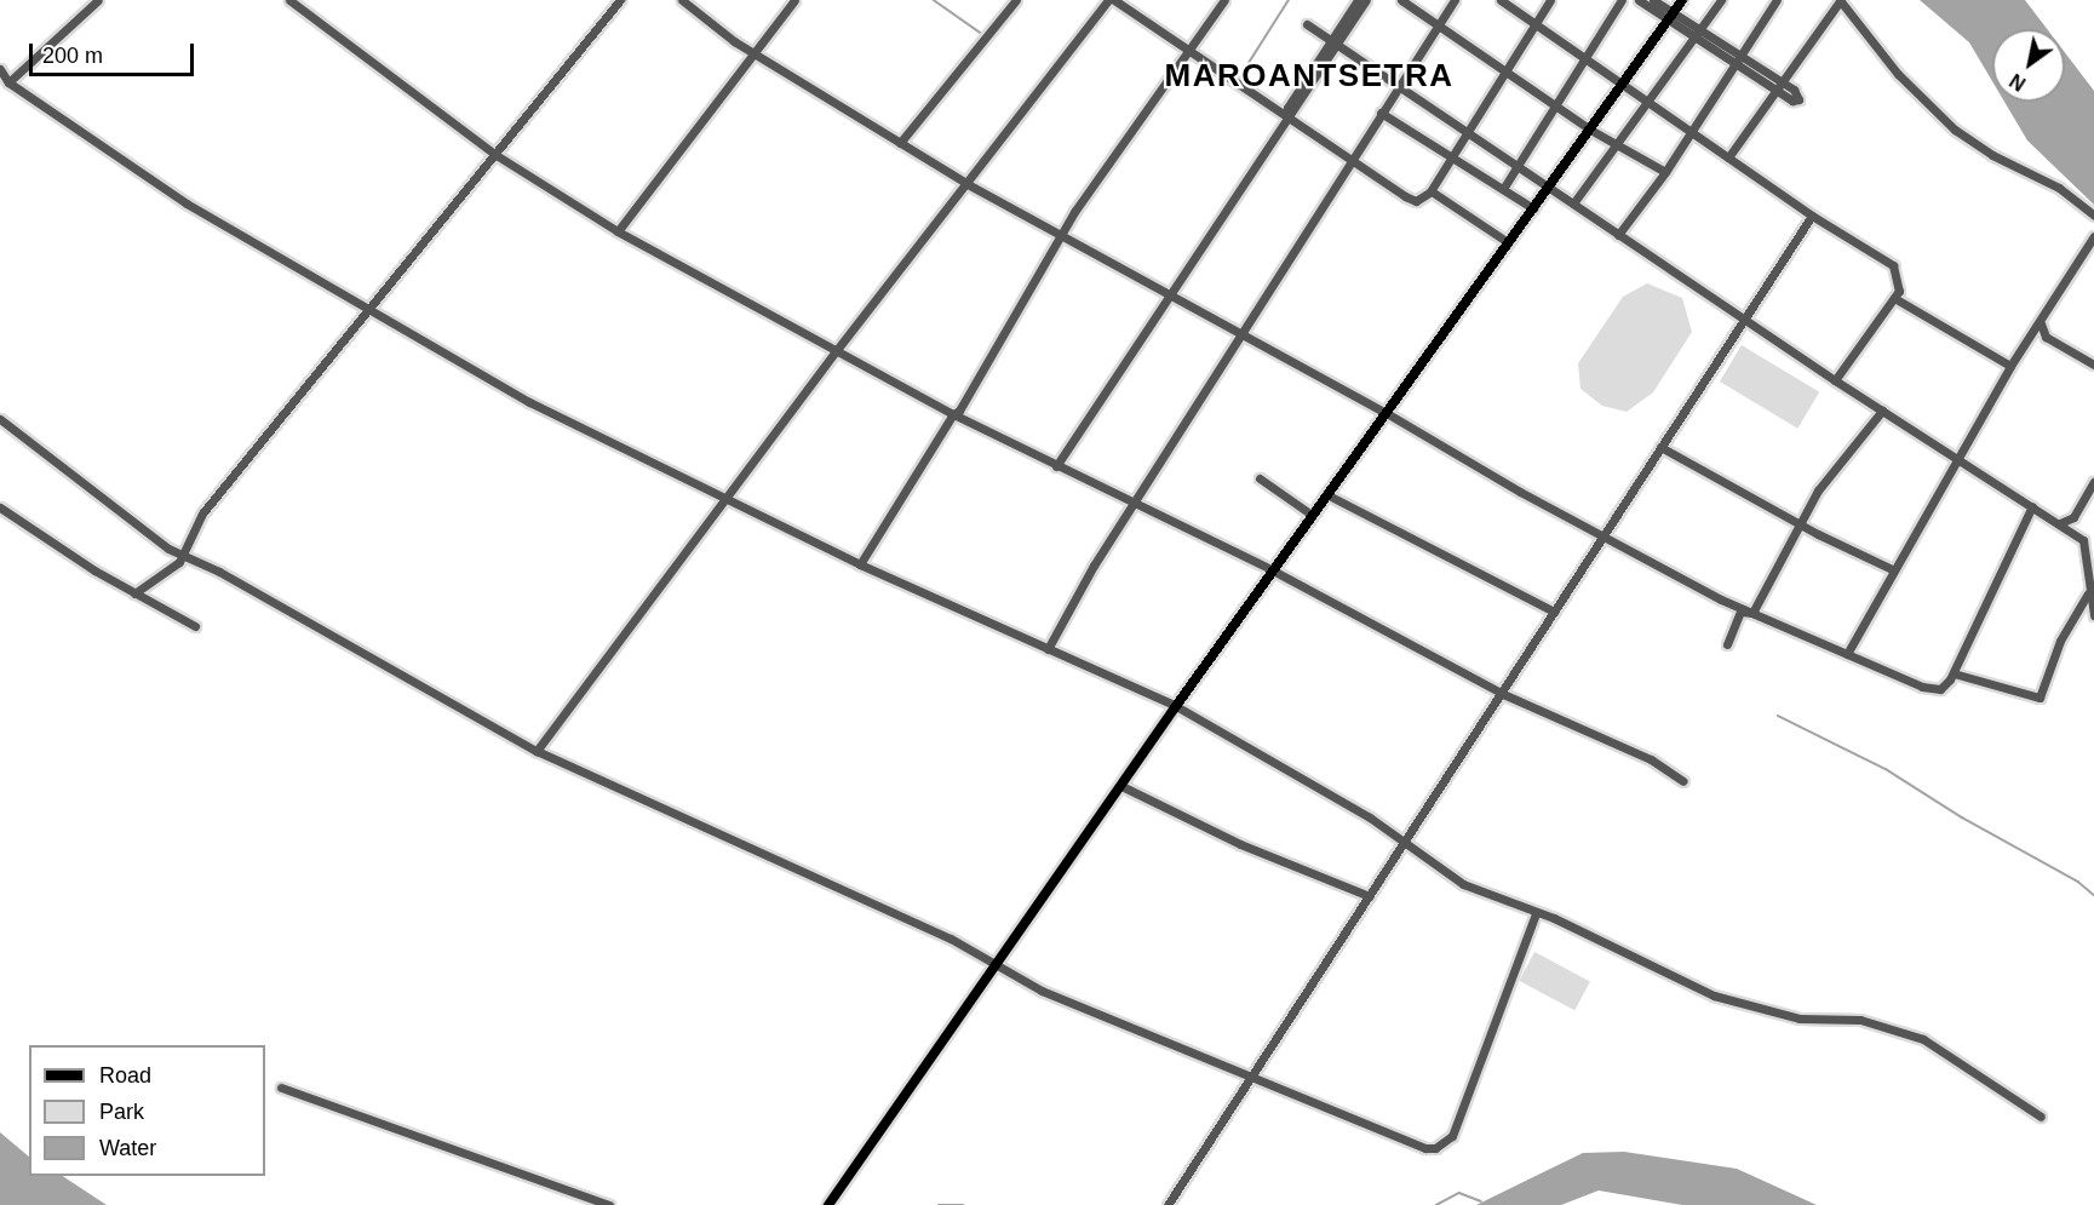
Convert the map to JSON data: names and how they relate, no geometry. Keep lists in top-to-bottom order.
{
  "districts": ["MAROANTSETRA"],
  "legend": ["Road", "Park", "Water"],
  "scale_bar": "200 m",
  "north": "bottom left"
}
